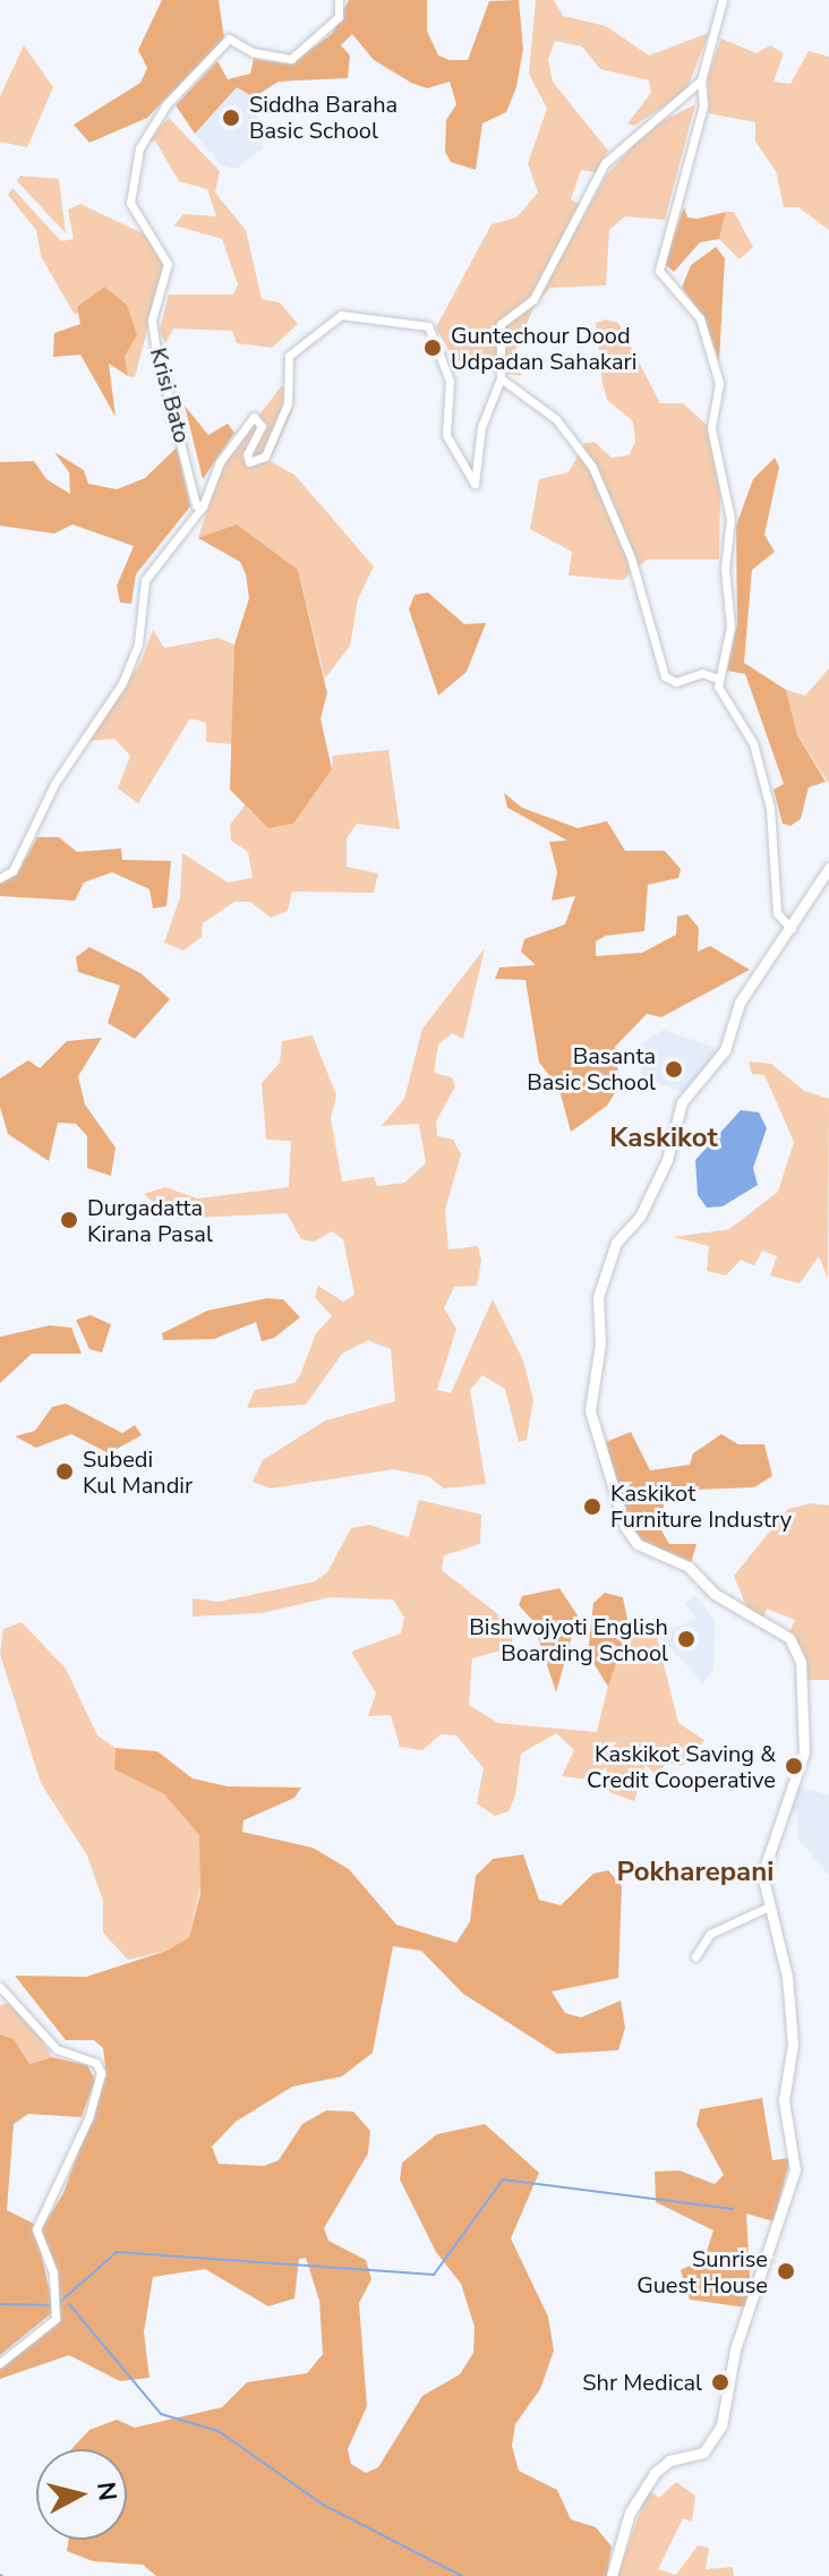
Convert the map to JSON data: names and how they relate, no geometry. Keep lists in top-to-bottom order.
{
  "streets": {
    "street": ["Krisi Bato"]
  },
  "districts": ["Kaskikot", "Pokharepani"],
  "places": [
    "Siddha Baraha Basic School",
    "Guntechour Dood Udpadan Sahakari",
    "Basanta Basic School",
    "Durgadatta Kirana Pasal",
    "Subedi Kul Mandir",
    "Kaskikot Furniture Industry",
    "Bishwojyoti English Boarding School",
    "Kaskikot Saving & Credit Cooperative",
    "Sunrise Guest House",
    "Shr Medical"
  ],
  "north": "right"
}
